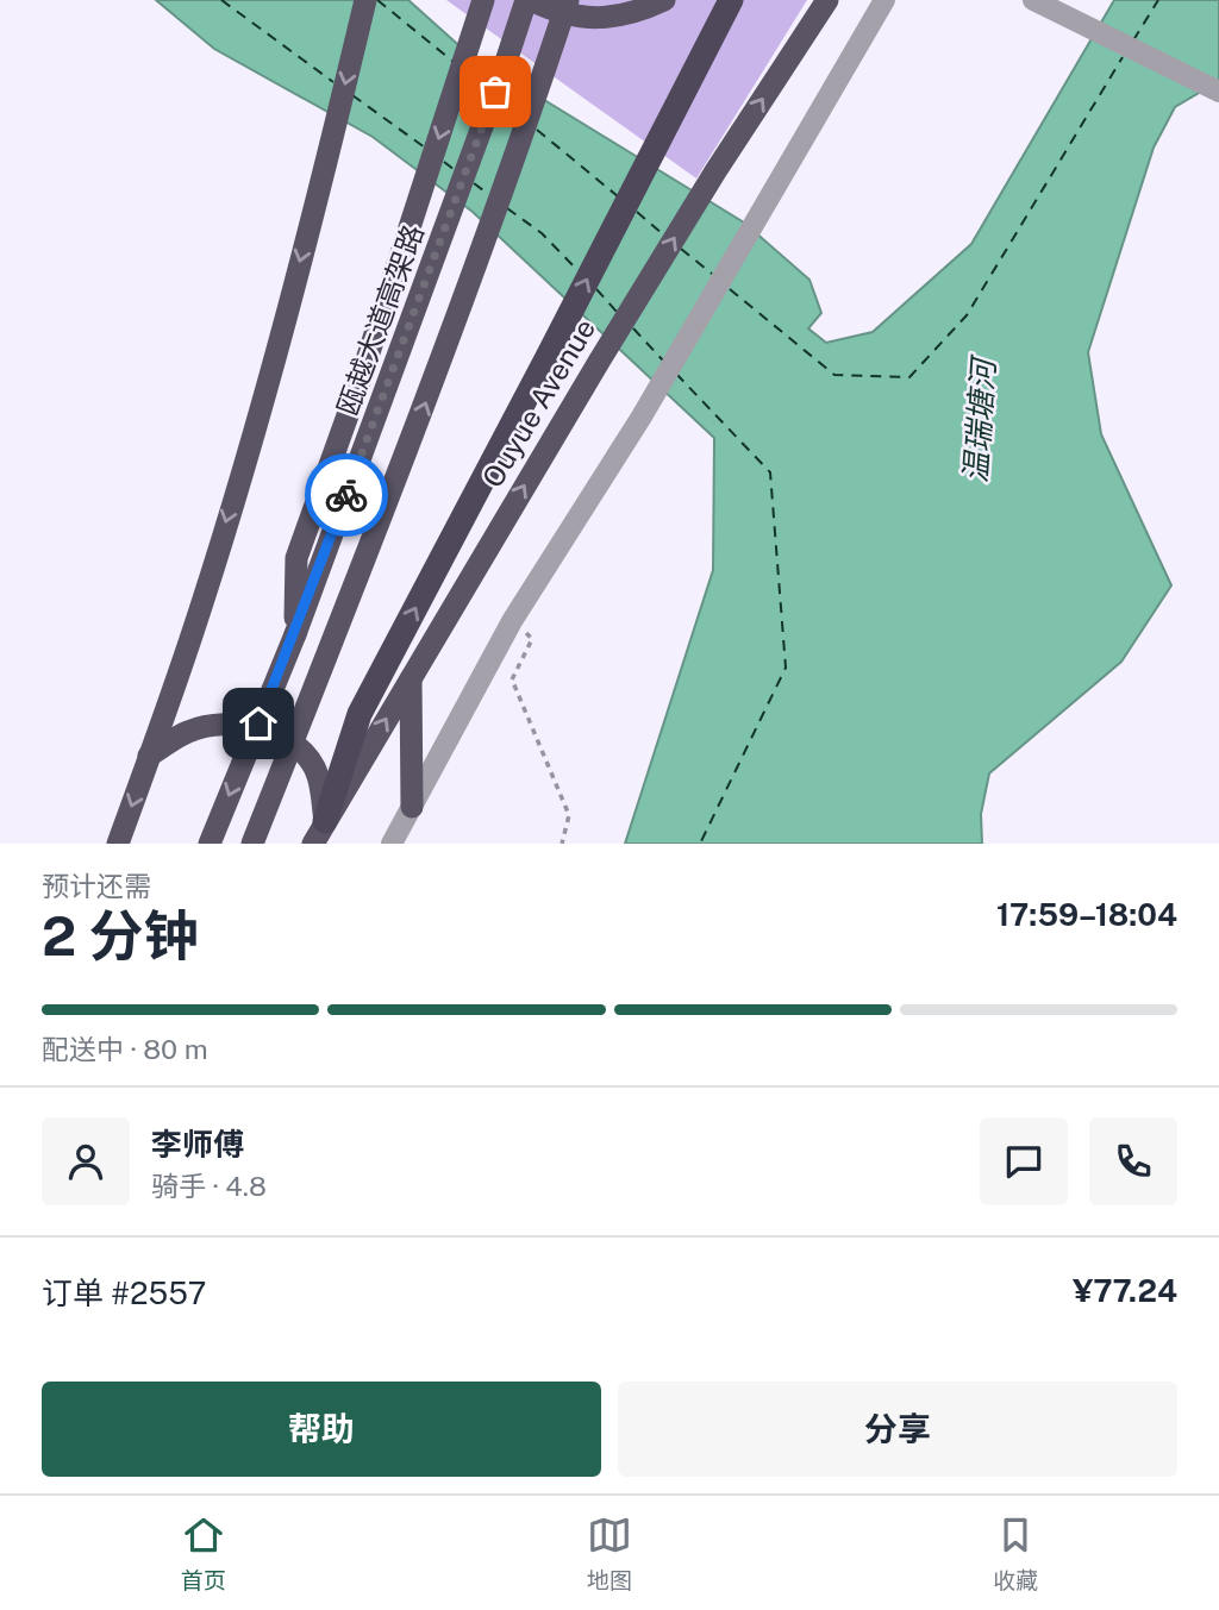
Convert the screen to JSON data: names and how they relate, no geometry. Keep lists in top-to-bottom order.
{
  "streets": {
    "highway": ["瓯越大道高架路", "Ouyue Avenue"]
  },
  "water": ["温瑞塘河"],
  "page": {
    "heading": ["2 分钟", "预计还需", "17:59–18:04"],
    "panel": [
      "李师傅",
      "骑手 · 4.8",
      "订单 #2557",
      "¥77.24"
    ],
    "bar": "配送中 · 80 m",
    "buttons": ["帮助", "分享"],
    "tabs": ["首页", "地图", "收藏"]
  }
}
